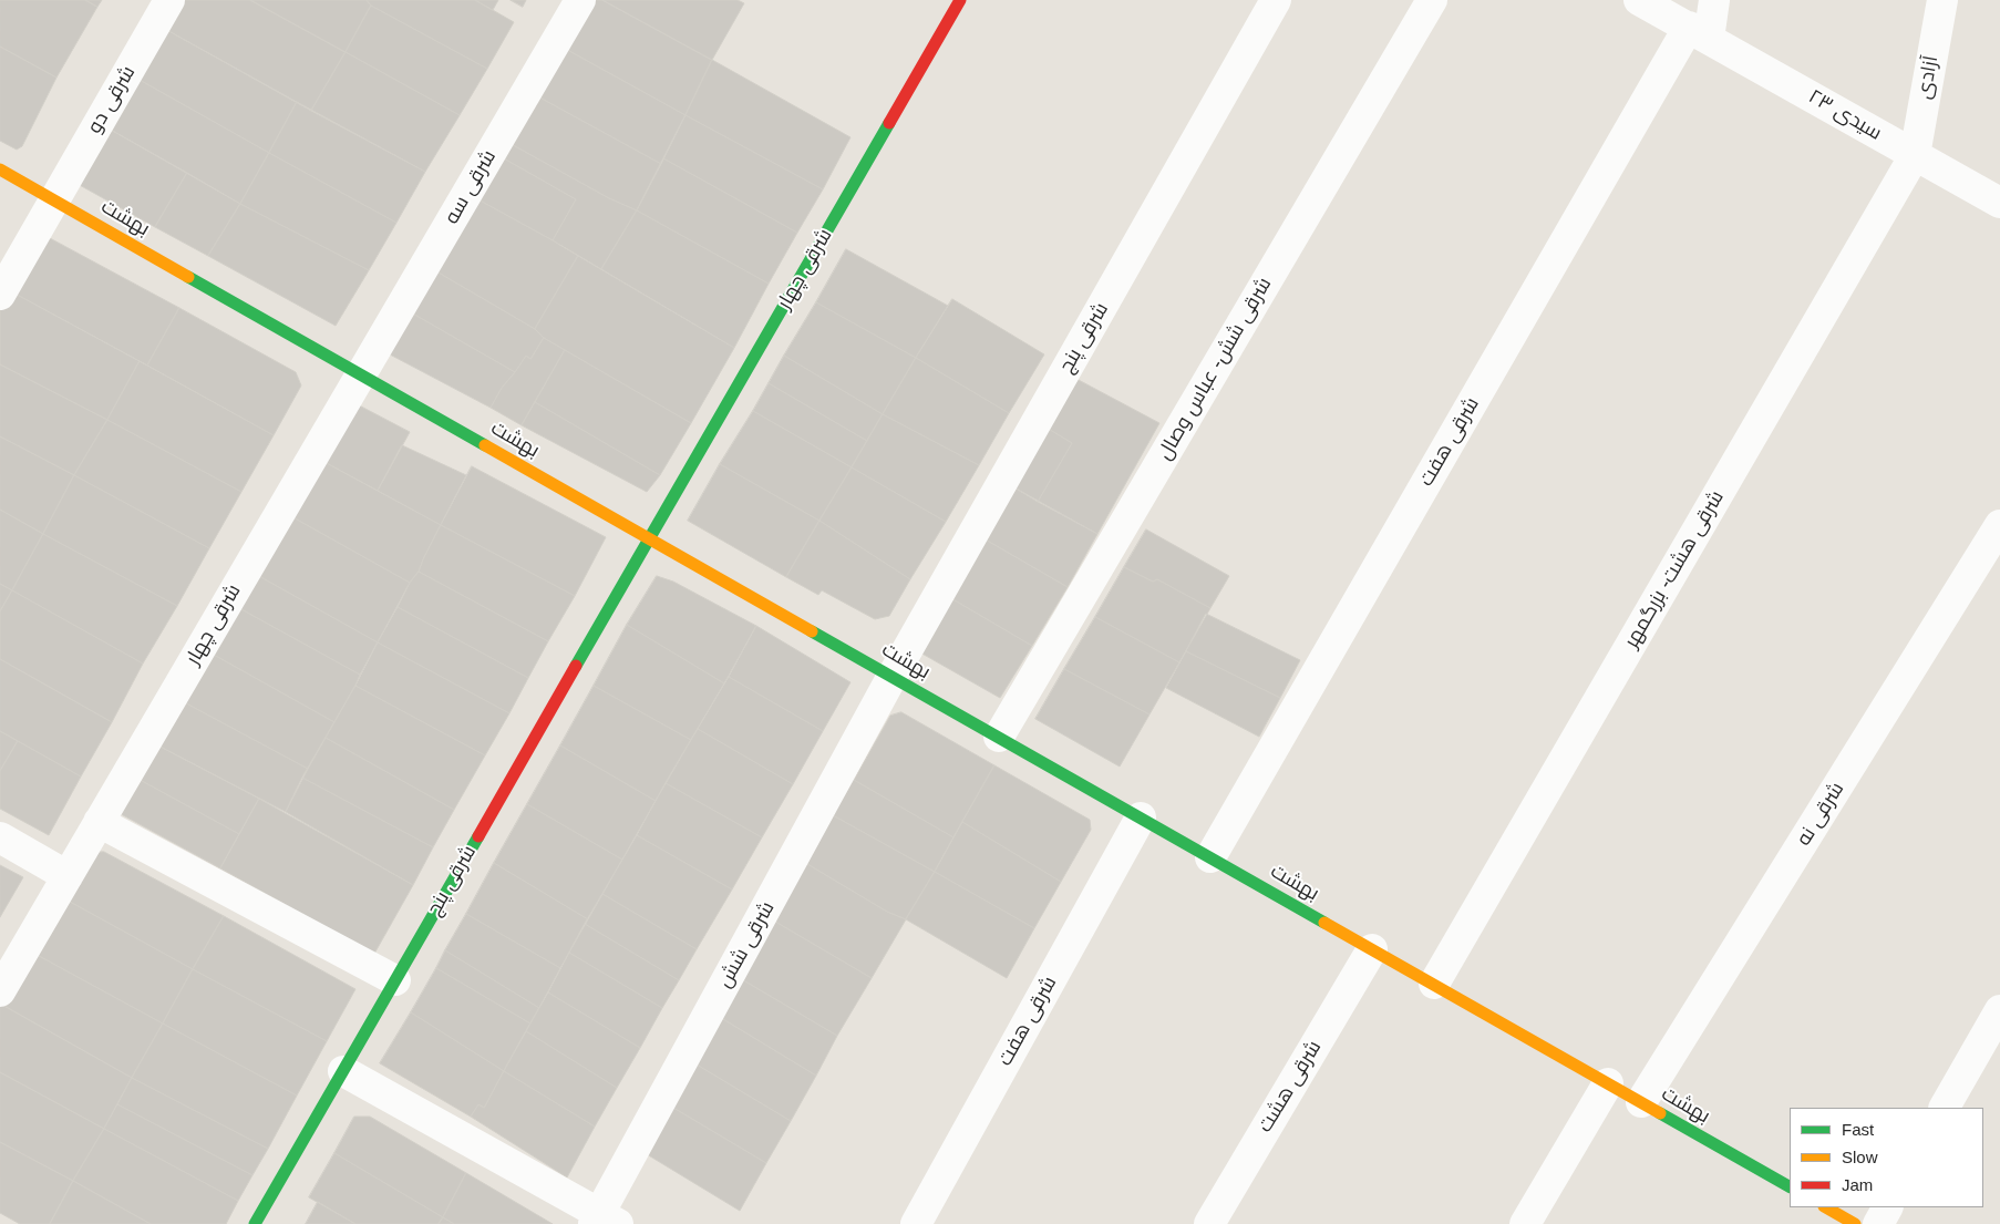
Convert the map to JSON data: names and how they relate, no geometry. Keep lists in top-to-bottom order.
{
  "streets": {
    "street": [
      "آزادی",
      "شرقی دو",
      "سیدی ۲۳",
      "شرقی سه",
      "بهشت",
      "شرقی چهار",
      "شرقی پنج",
      "شرقی شش- عباس وصال",
      "شرقی هفت",
      "شرقی هشت- بزرگمهر",
      "شرقی نه",
      "شرقی شش",
      "شرقی هشت"
    ]
  },
  "crossings": [
    ["آزادی", "سیدی ۲۳"],
    ["آزادی", "شرقی هشت- بزرگمهر"],
    ["شرقی دو", "بهشت"],
    ["سیدی ۲۳", "شرقی هفت"],
    ["سیدی ۲۳", "شرقی هشت- بزرگمهر"],
    ["شرقی سه", "بهشت"],
    ["شرقی سه", "شرقی چهار"],
    ["بهشت", "شرقی چهار"],
    ["بهشت", "شرقی پنج"],
    ["بهشت", "شرقی شش- عباس وصال"],
    ["بهشت", "شرقی هفت"],
    ["بهشت", "شرقی هشت- بزرگمهر"],
    ["بهشت", "شرقی نه"],
    ["بهشت", "شرقی شش"],
    ["بهشت", "شرقی هشت"],
    ["شرقی چهار", "شرقی پنج"],
    ["شرقی پنج", "شرقی شش"]
  ],
  "legend": ["Fast", "Slow", "Jam"]
}
